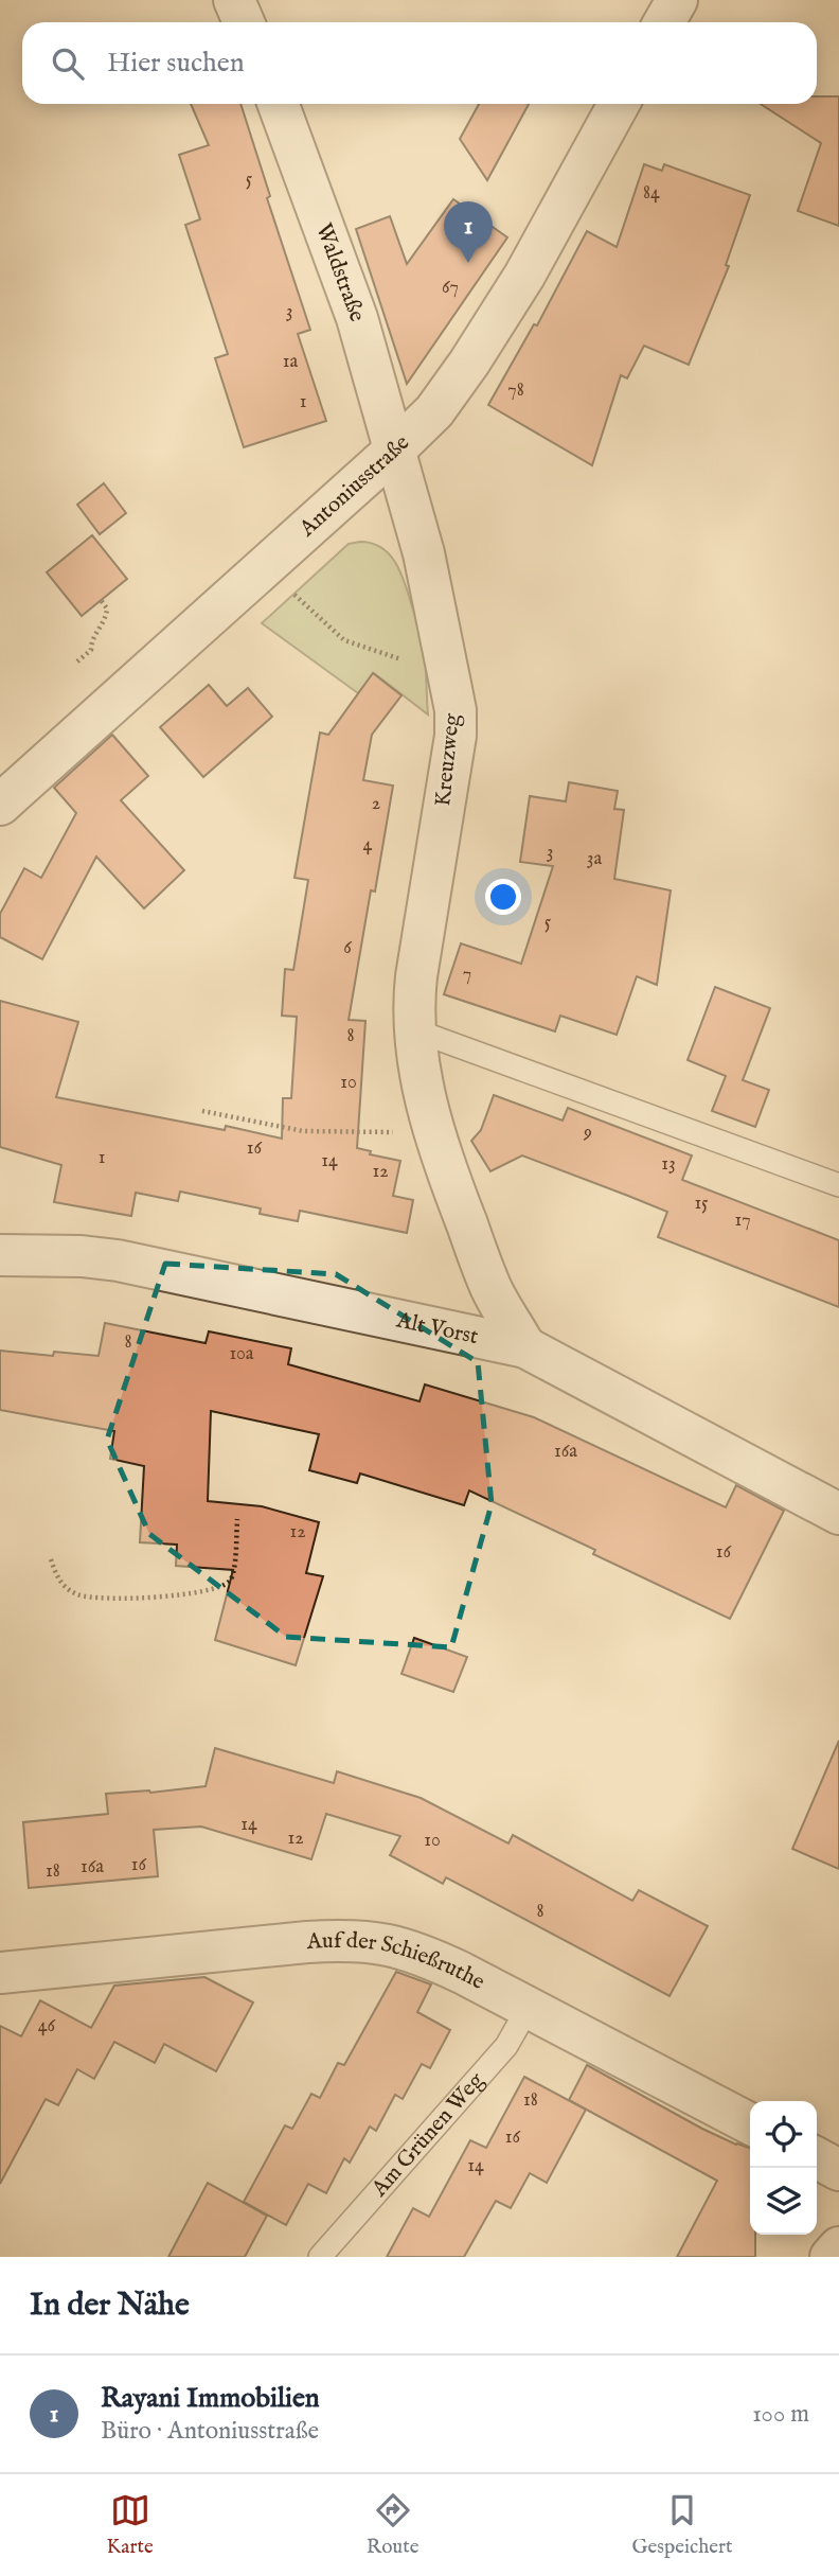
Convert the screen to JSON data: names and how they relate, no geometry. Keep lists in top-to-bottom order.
{
  "streets": {
    "street": [
      "Waldstraße",
      "Antoniusstraße",
      "Kreuzweg",
      "Alt Vorst",
      "Auf der Schießruthe"
    ],
    "lane": ["Am Grünen Weg"]
  },
  "crossings": [
    ["Waldstraße", "Antoniusstraße"],
    ["Waldstraße", "Kreuzweg"],
    ["Antoniusstraße", "Kreuzweg"],
    ["Kreuzweg", "Alt Vorst"],
    ["Auf der Schießruthe", "Am Grünen Weg"]
  ],
  "house_numbers": [
    "5",
    "84",
    "67",
    "3",
    "1a",
    "78",
    "1",
    "2",
    "4",
    "3",
    "3a",
    "5",
    "6",
    "7",
    "8",
    "10",
    "9",
    "16",
    "1",
    "14",
    "13",
    "12",
    "15",
    "17",
    "8",
    "10a",
    "16a",
    "12",
    "16",
    "14",
    "12",
    "10",
    "16",
    "16a",
    "18",
    "8",
    "46",
    "18",
    "16",
    "14"
  ],
  "page": {
    "search": "Hier suchen",
    "pins": "1",
    "heading": "In der Nähe",
    "list": [
      {
        "mark": "1",
        "name": "Rayani Immobilien",
        "note": "Büro · Antoniusstraße",
        "value": "100 m"
      }
    ],
    "nav": ["Karte", "Route", "Gespeichert"]
  }
}
